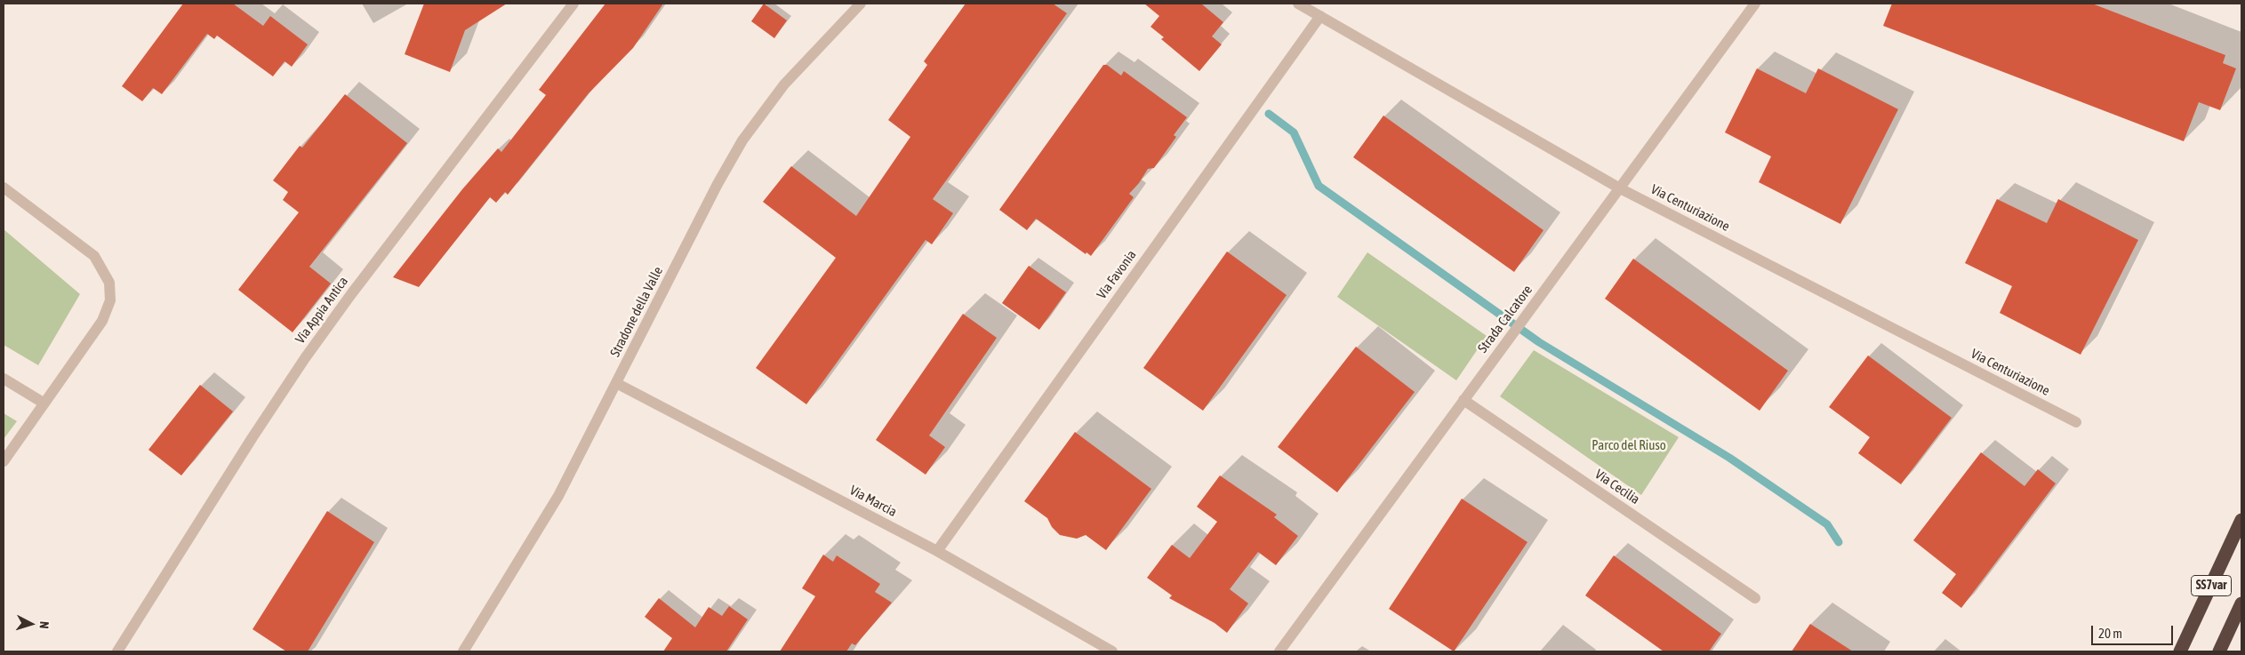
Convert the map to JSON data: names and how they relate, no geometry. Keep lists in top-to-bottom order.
{
  "streets": {
    "highway": ["SS7var"],
    "street": [
      "Via Centuriazione",
      "Via Favonia",
      "Via Appia Antica",
      "Stradone della Valle",
      "Strada Calcatore",
      "Via Cecilia",
      "Via Marcia"
    ]
  },
  "crossings": [
    ["Via Centuriazione", "Via Favonia"],
    ["Via Centuriazione", "Strada Calcatore"],
    ["Via Favonia", "Via Marcia"],
    ["Stradone della Valle", "Via Marcia"],
    ["Strada Calcatore", "Via Cecilia"]
  ],
  "parks": ["Parco del Riuso"],
  "scale_bar": "20 m",
  "north": "right"
}
